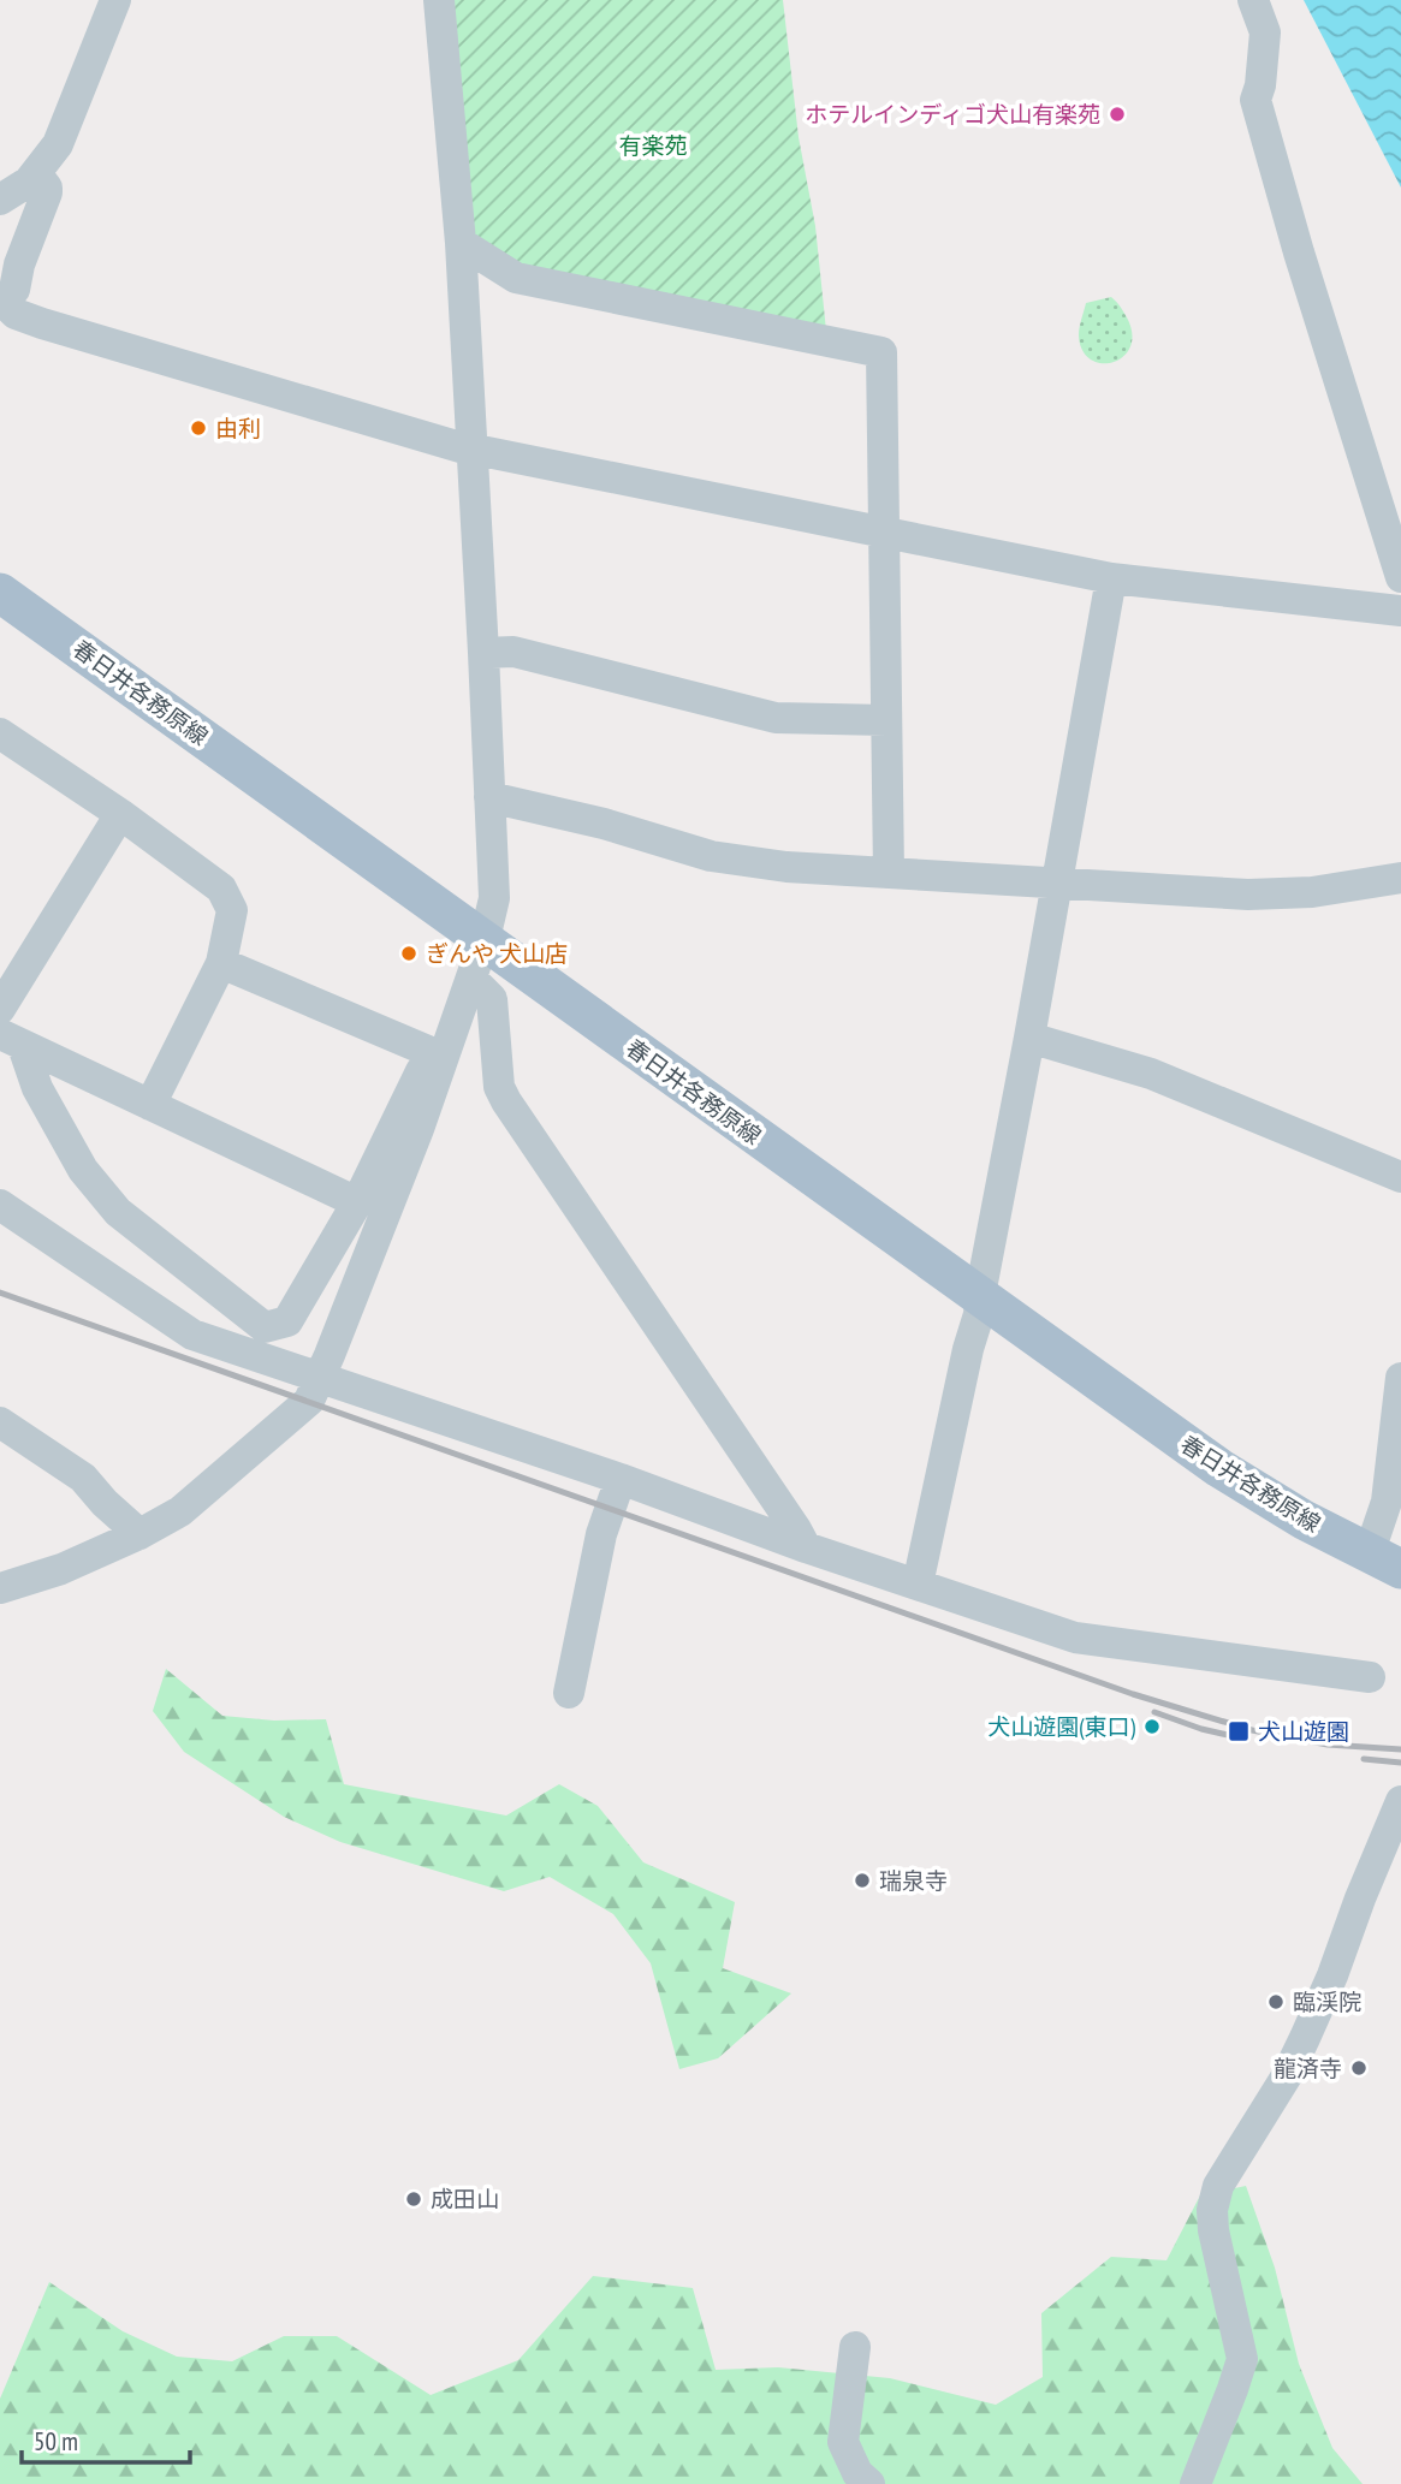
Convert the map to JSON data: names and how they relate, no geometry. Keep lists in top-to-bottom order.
{
  "streets": {
    "main road": ["春日井各務原線"]
  },
  "parks": ["有楽苑"],
  "places": {
    "other": [
      "ホテルインディゴ犬山有楽苑",
      "由利",
      "ぎんや 犬山店",
      "犬山遊園(東口)",
      "瑞泉寺",
      "臨渓院",
      "龍済寺",
      "成田山"
    ],
    "transit": ["犬山遊園"]
  },
  "scale_bar": "50 m"
}
